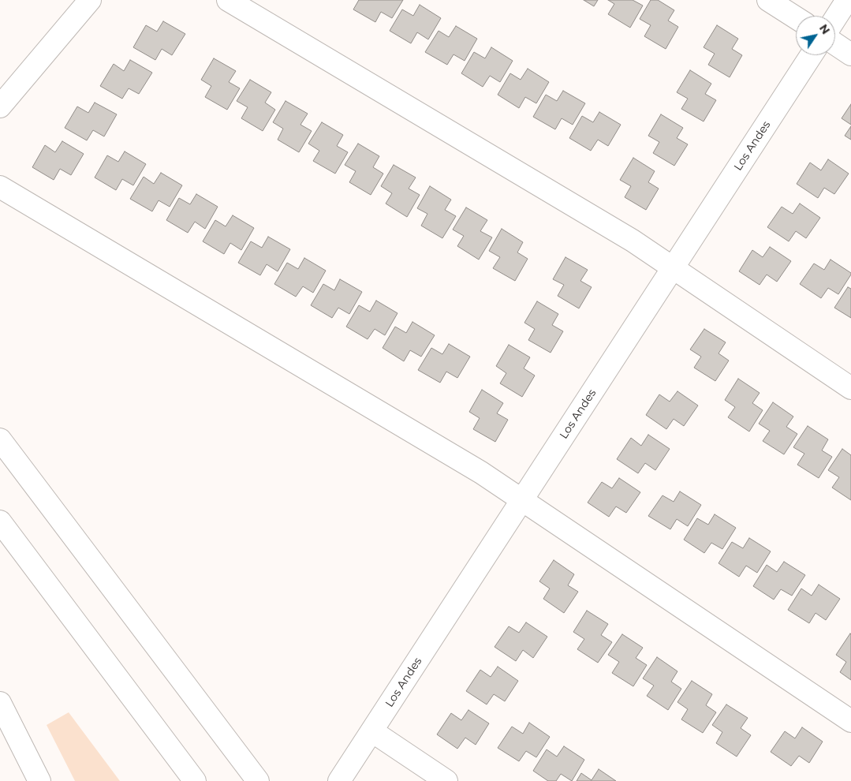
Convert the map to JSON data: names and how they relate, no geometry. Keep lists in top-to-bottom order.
{
  "streets": {
    "street": ["Los Andes"]
  },
  "north": "top right"
}
